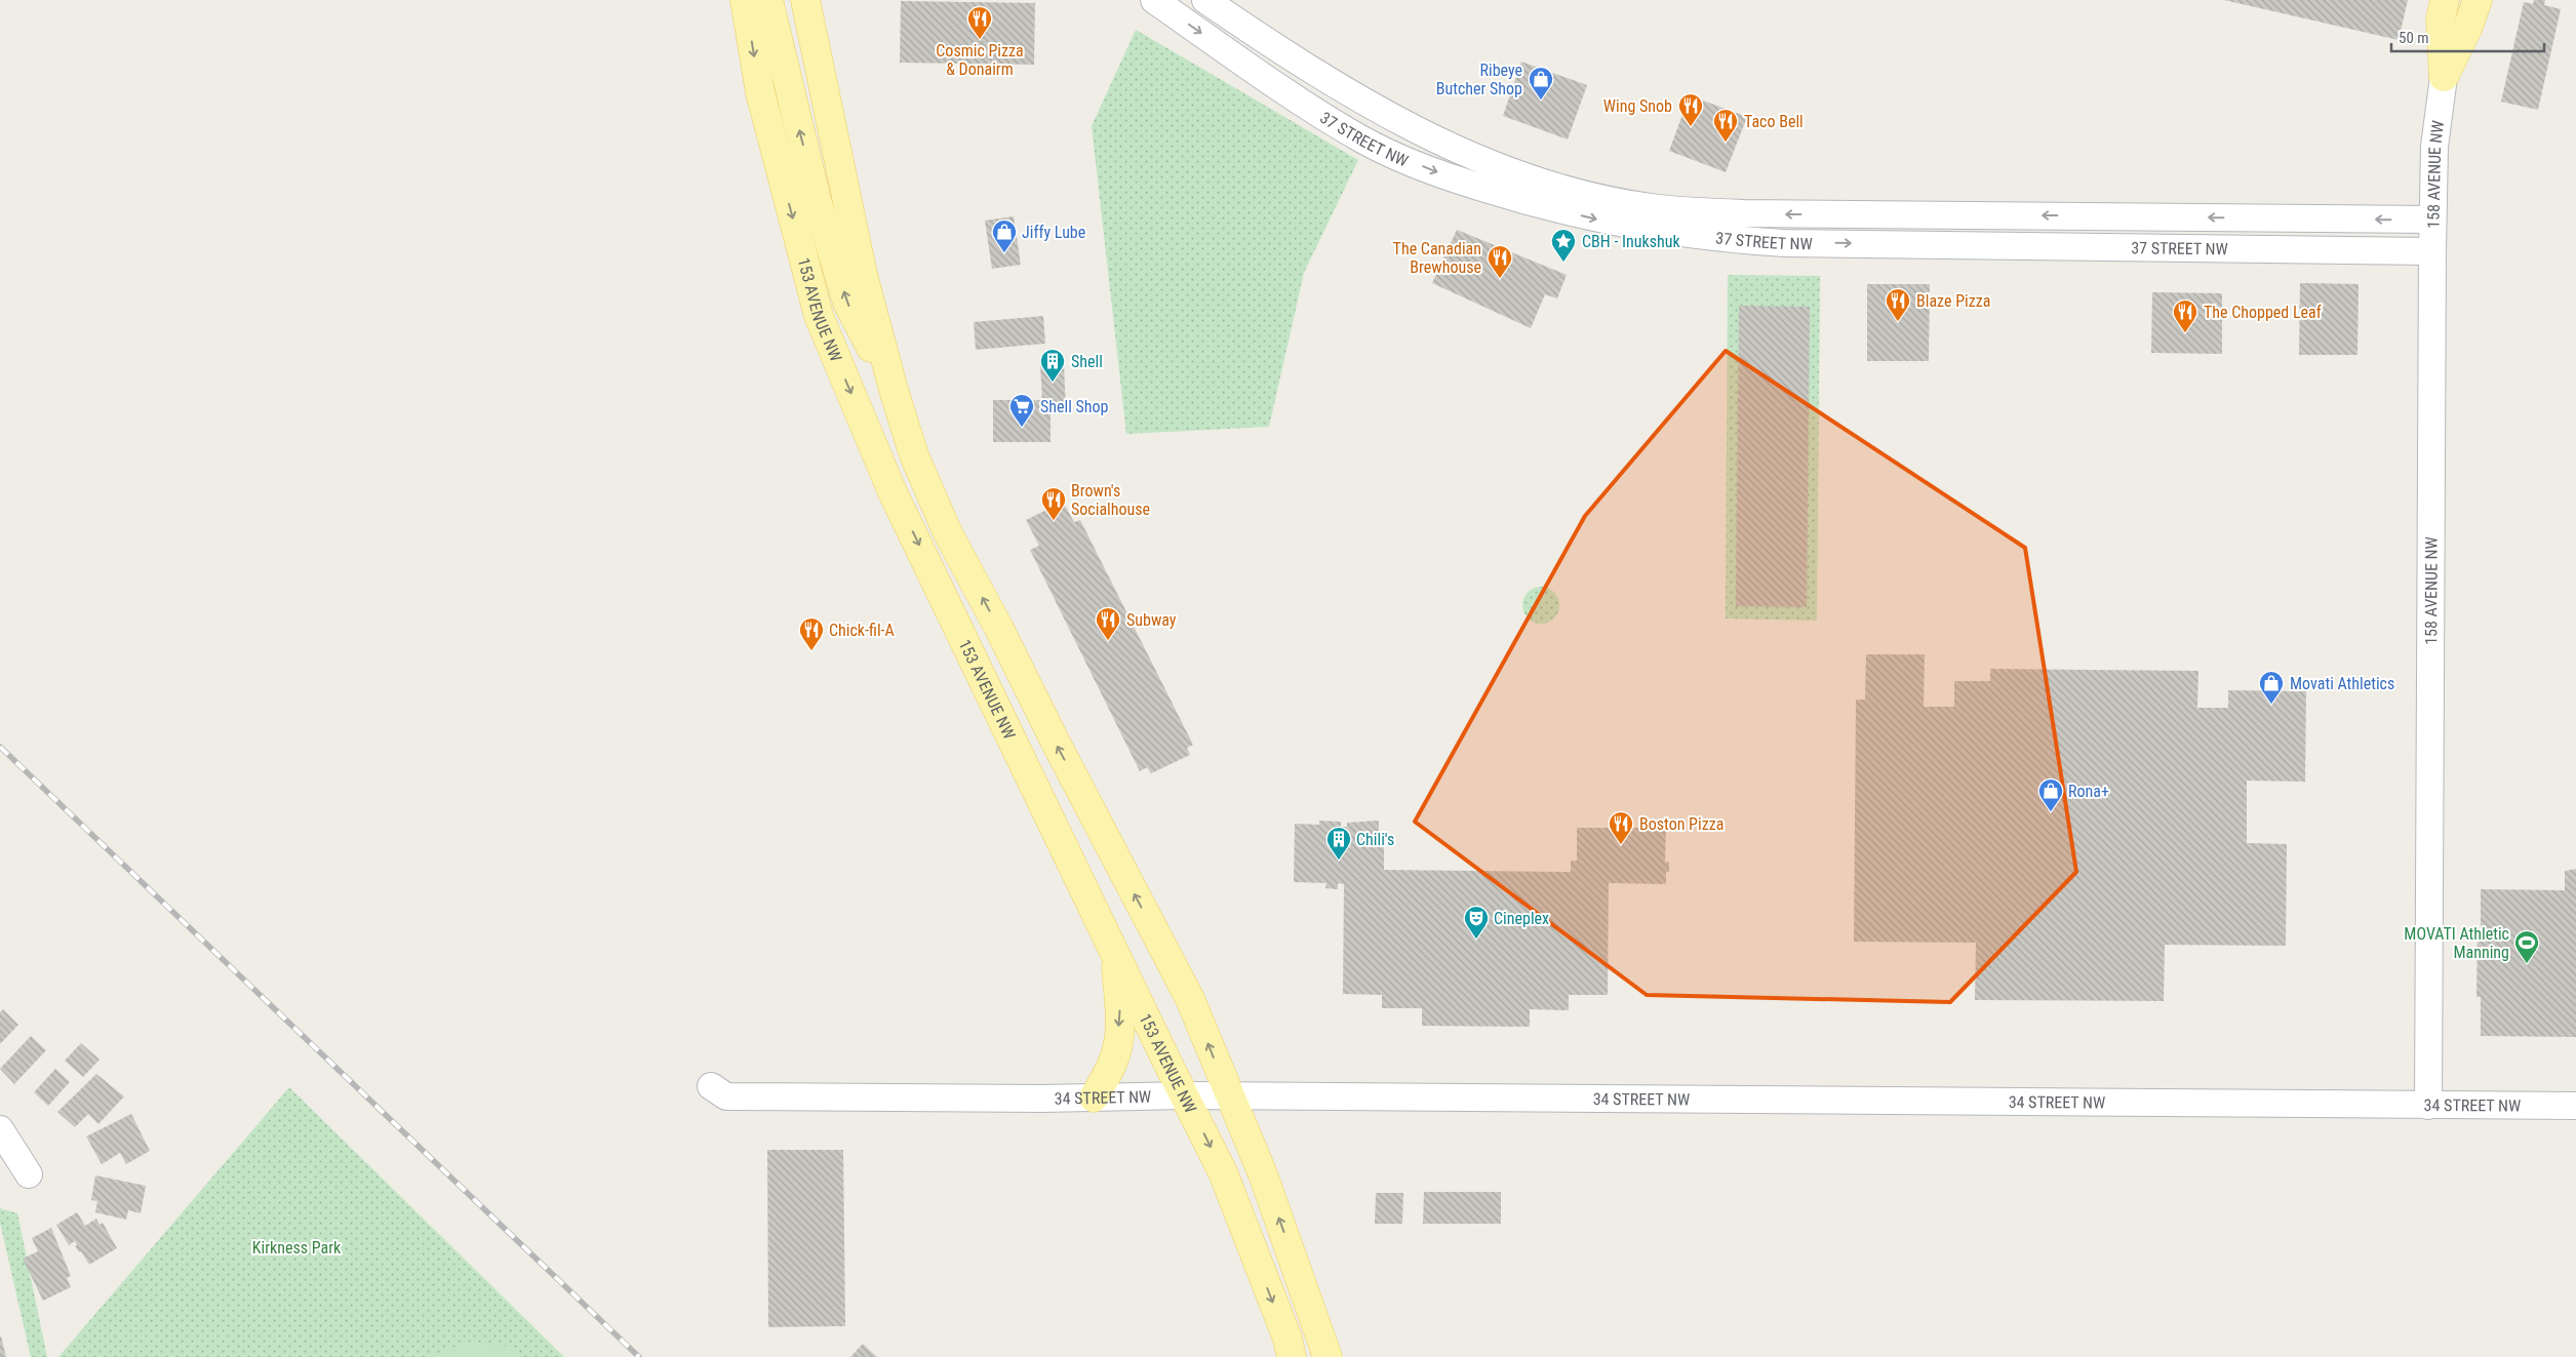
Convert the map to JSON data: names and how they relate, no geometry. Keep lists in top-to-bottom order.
{
  "streets": {
    "main road": ["153 AVENUE NW"],
    "street": ["37 STREET NW", "158 AVENUE NW", "34 STREET NW"]
  },
  "crossings": [
    ["37 STREET NW", "158 AVENUE NW"],
    ["158 AVENUE NW", "34 STREET NW"],
    ["153 AVENUE NW", "34 STREET NW"]
  ],
  "parks": ["Kirkness Park"],
  "places": {
    "restaurant": [
      "Cosmic Pizza & Donairm",
      "Wing Snob",
      "Taco Bell",
      "The Canadian Brewhouse",
      "Blaze Pizza",
      "The Chopped Leaf",
      "Brown's Socialhouse",
      "Subway",
      "Chick-fil-A",
      "Boston Pizza"
    ],
    "shop": [
      "Ribeye Butcher Shop",
      "Jiffy Lube",
      "Movati Athletics",
      "Rona+"
    ],
    "place": ["CBH - Inukshuk"],
    "building": ["Shell", "Chili's"],
    "supermarket": ["Shell Shop"],
    "theatre": ["Cineplex"],
    "sports": ["MOVATI Athletic Manning"]
  },
  "scale_bar": "50 m"
}
